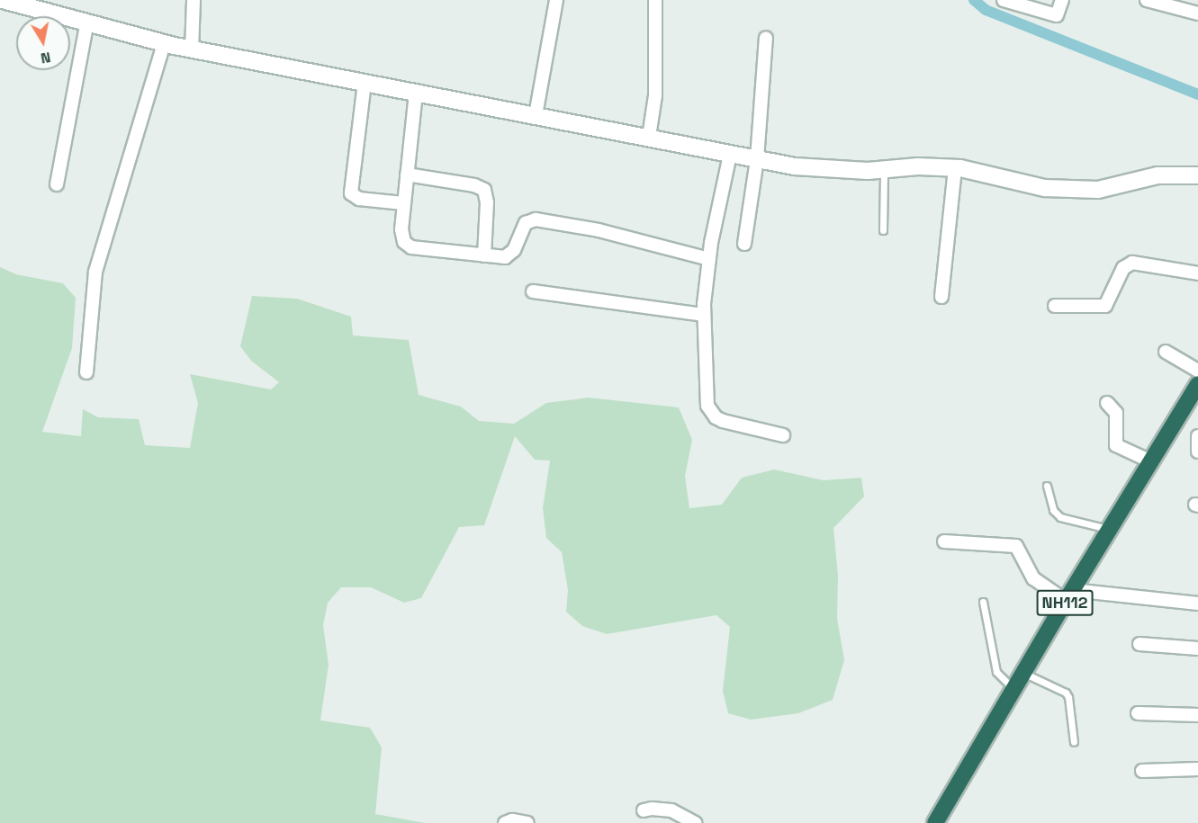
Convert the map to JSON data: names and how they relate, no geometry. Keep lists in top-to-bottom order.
{
  "streets": {
    "highway": ["NH112"]
  },
  "north": "bottom"
}
